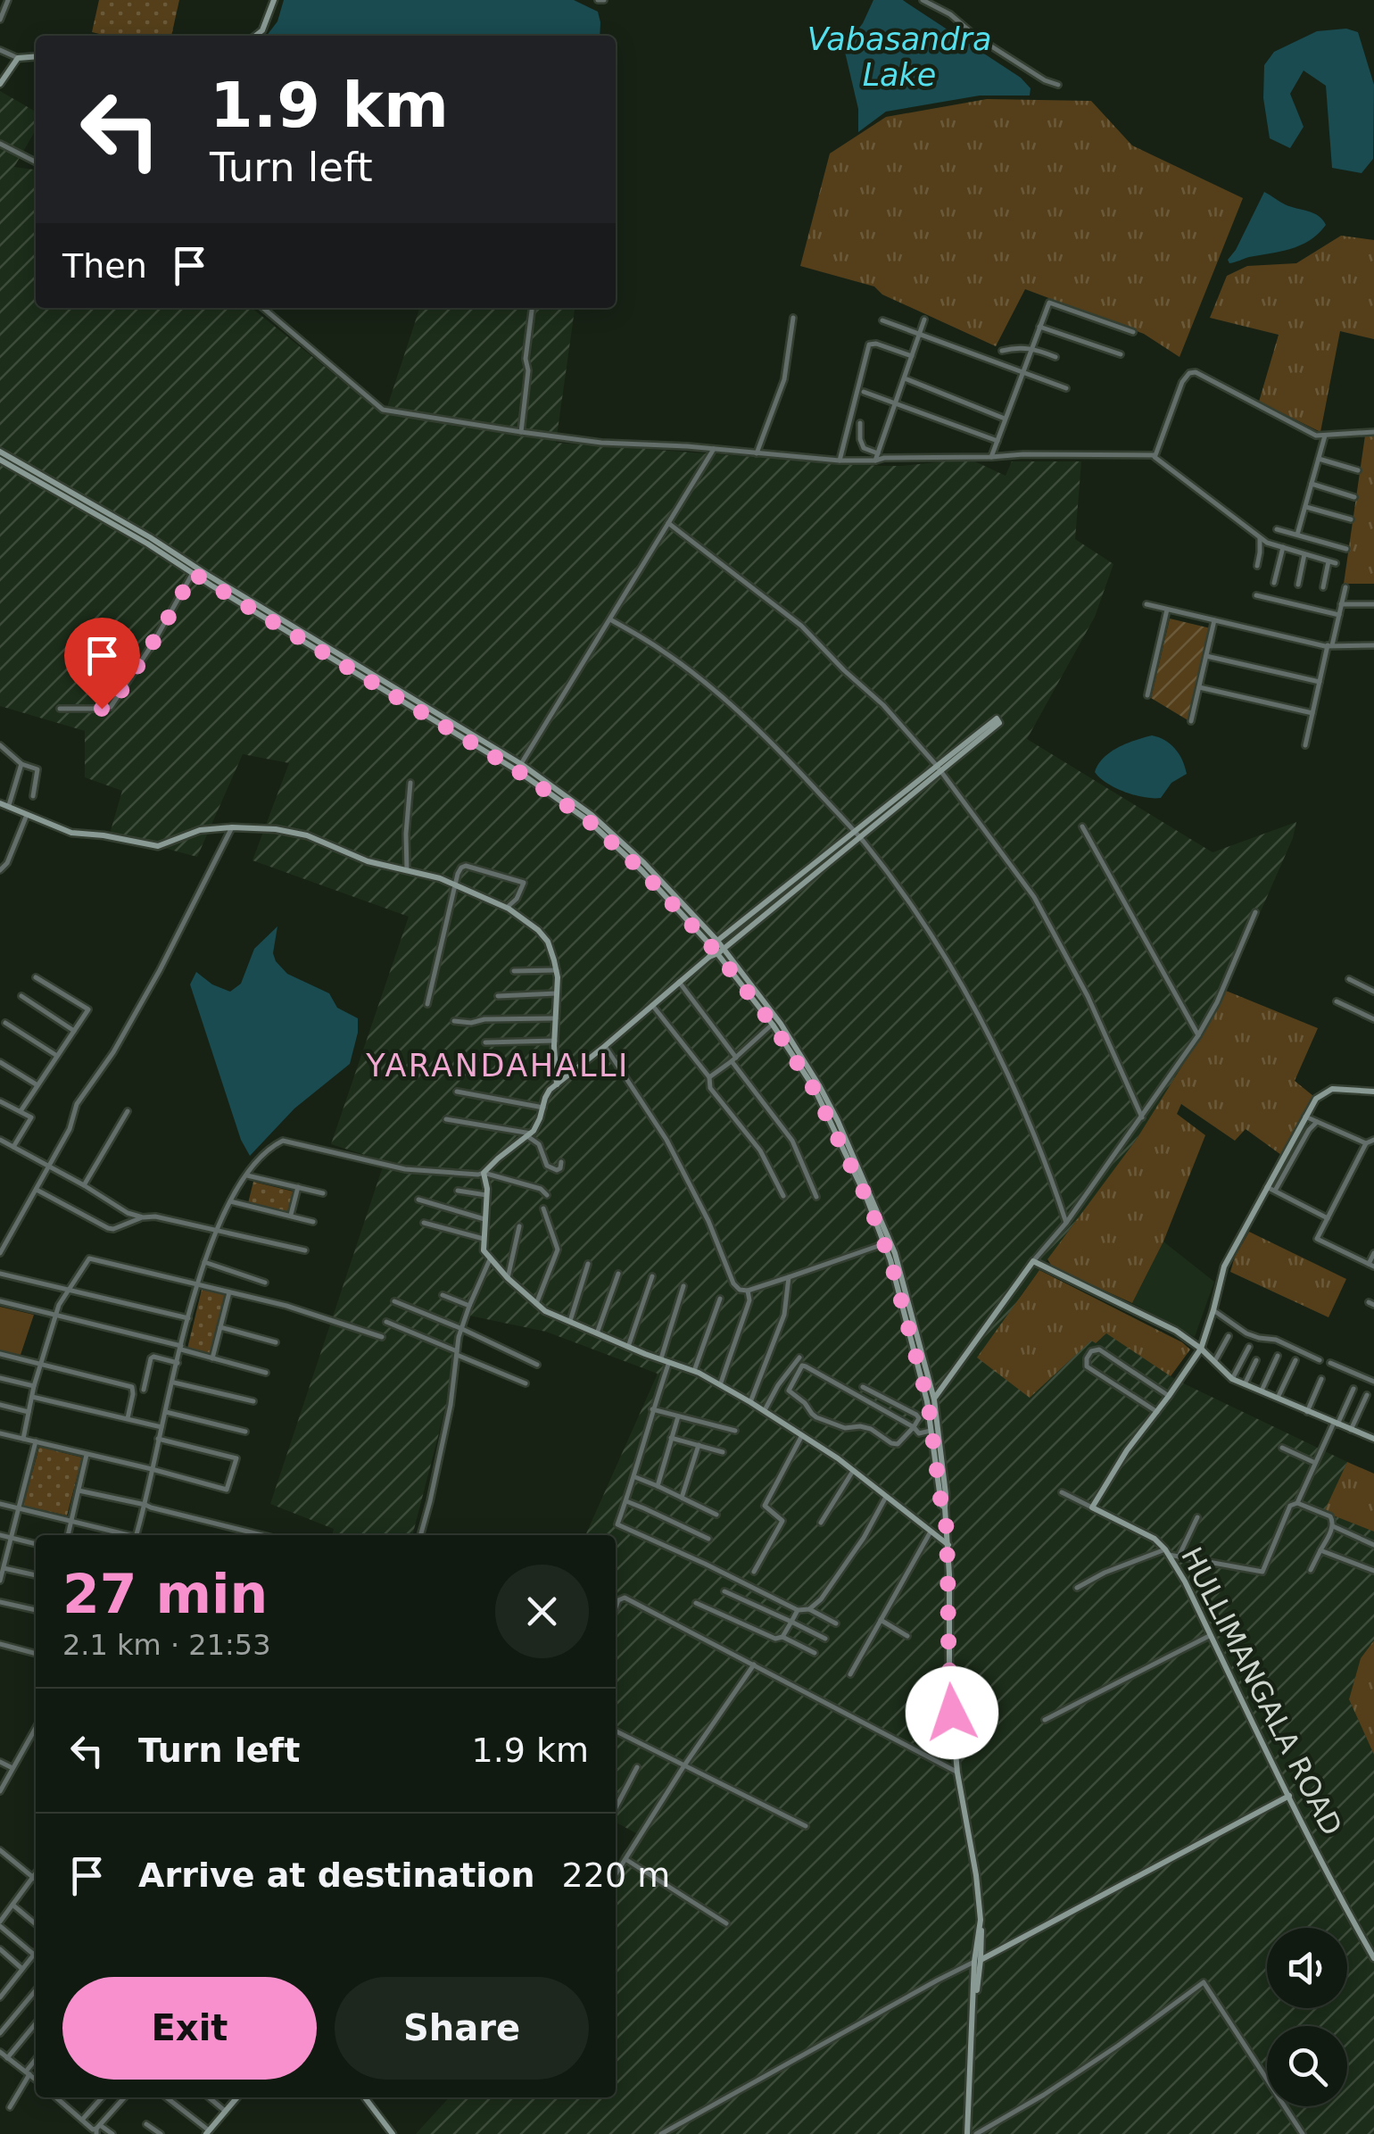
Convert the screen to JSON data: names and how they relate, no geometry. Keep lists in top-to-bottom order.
{
  "streets": {
    "street": ["HULLIMANGALA ROAD"]
  },
  "districts": ["YARANDAHALLI"],
  "water": ["Vabasandra Lake"],
  "page": {
    "turn": ["1.9 km", "Turn left"],
    "then": "Then",
    "heading": ["27 min", "2.1 km · 21:53"],
    "list": [
      {
        "name": "Turn left",
        "value": "1.9 km"
      },
      {
        "name": "Arrive at destination",
        "value": "220 m"
      }
    ],
    "buttons": ["Exit", "Share"]
  }
}
